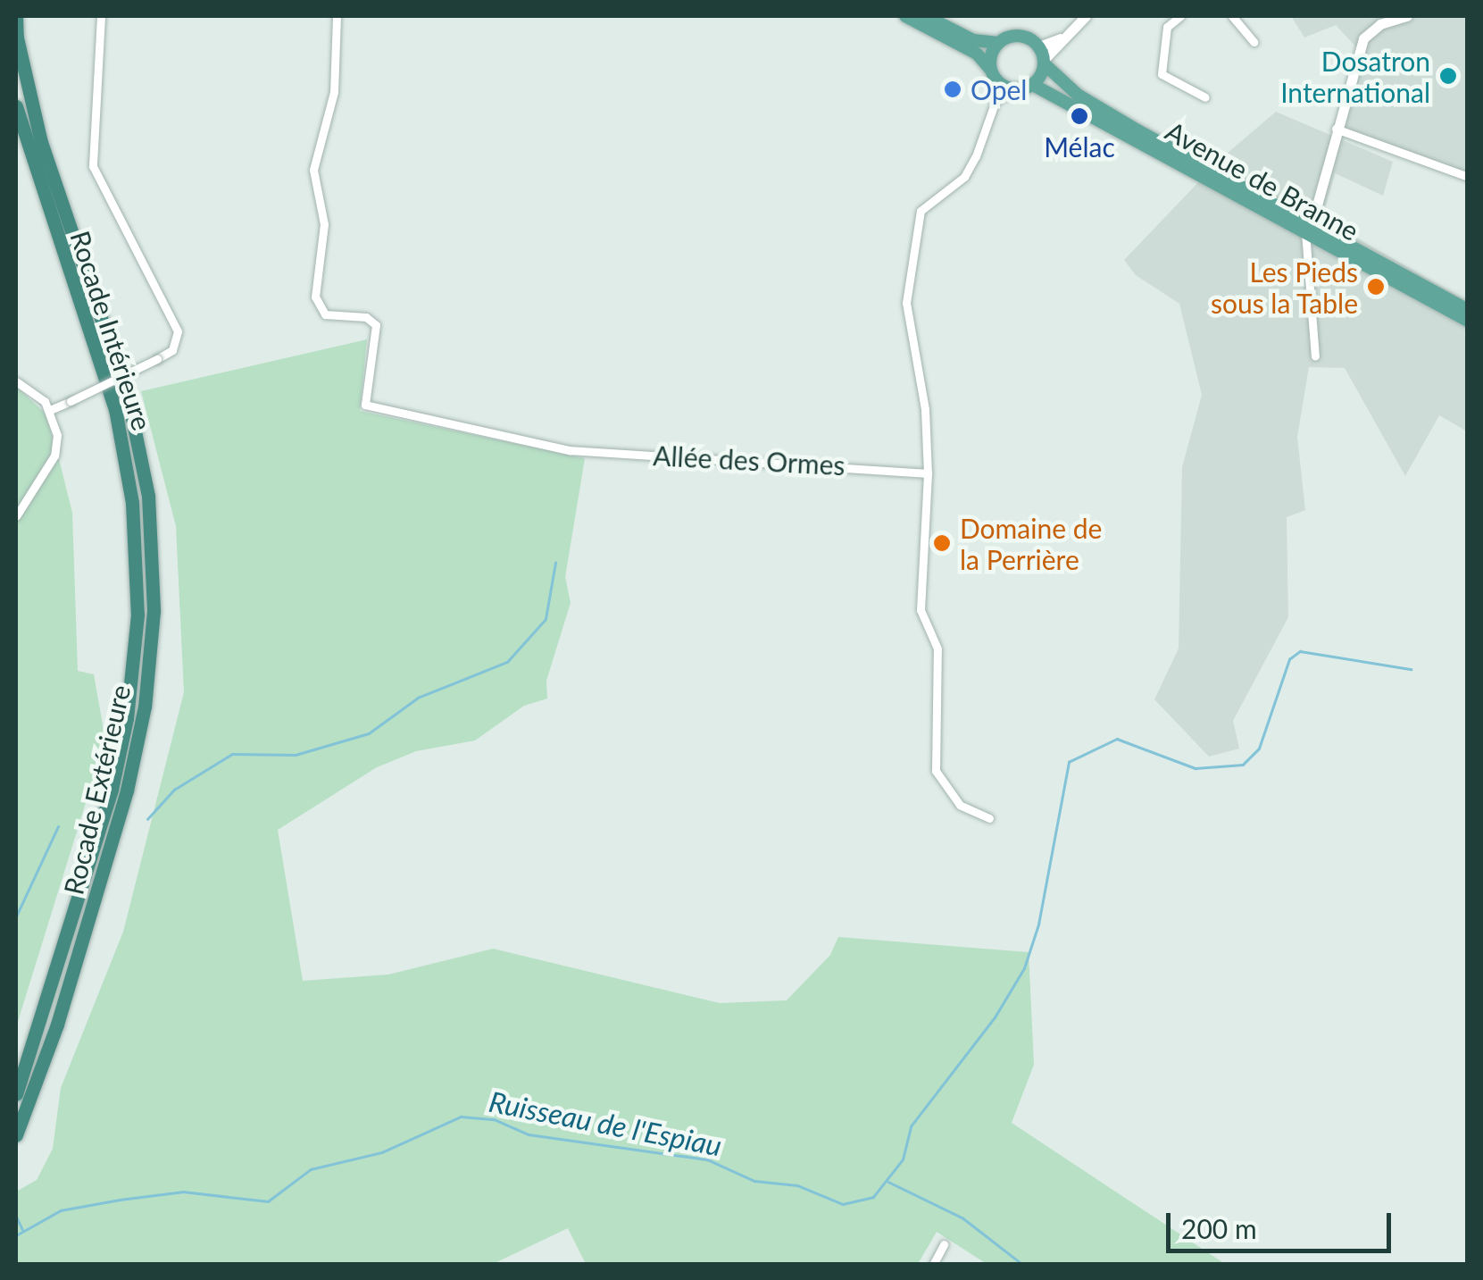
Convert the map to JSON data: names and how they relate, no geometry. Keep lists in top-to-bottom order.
{
  "streets": {
    "highway": ["Rocade Intérieure", "Rocade Extérieure"],
    "main road": ["Avenue de Branne"],
    "street": ["Allée des Ormes"]
  },
  "water": ["Ruisseau de l'Espiau"],
  "places": [
    "Dosatron International",
    "Opel",
    "Mélac",
    "Les Pieds sous la Table",
    "Domaine de la Perrière"
  ],
  "scale_bar": "200 m"
}
